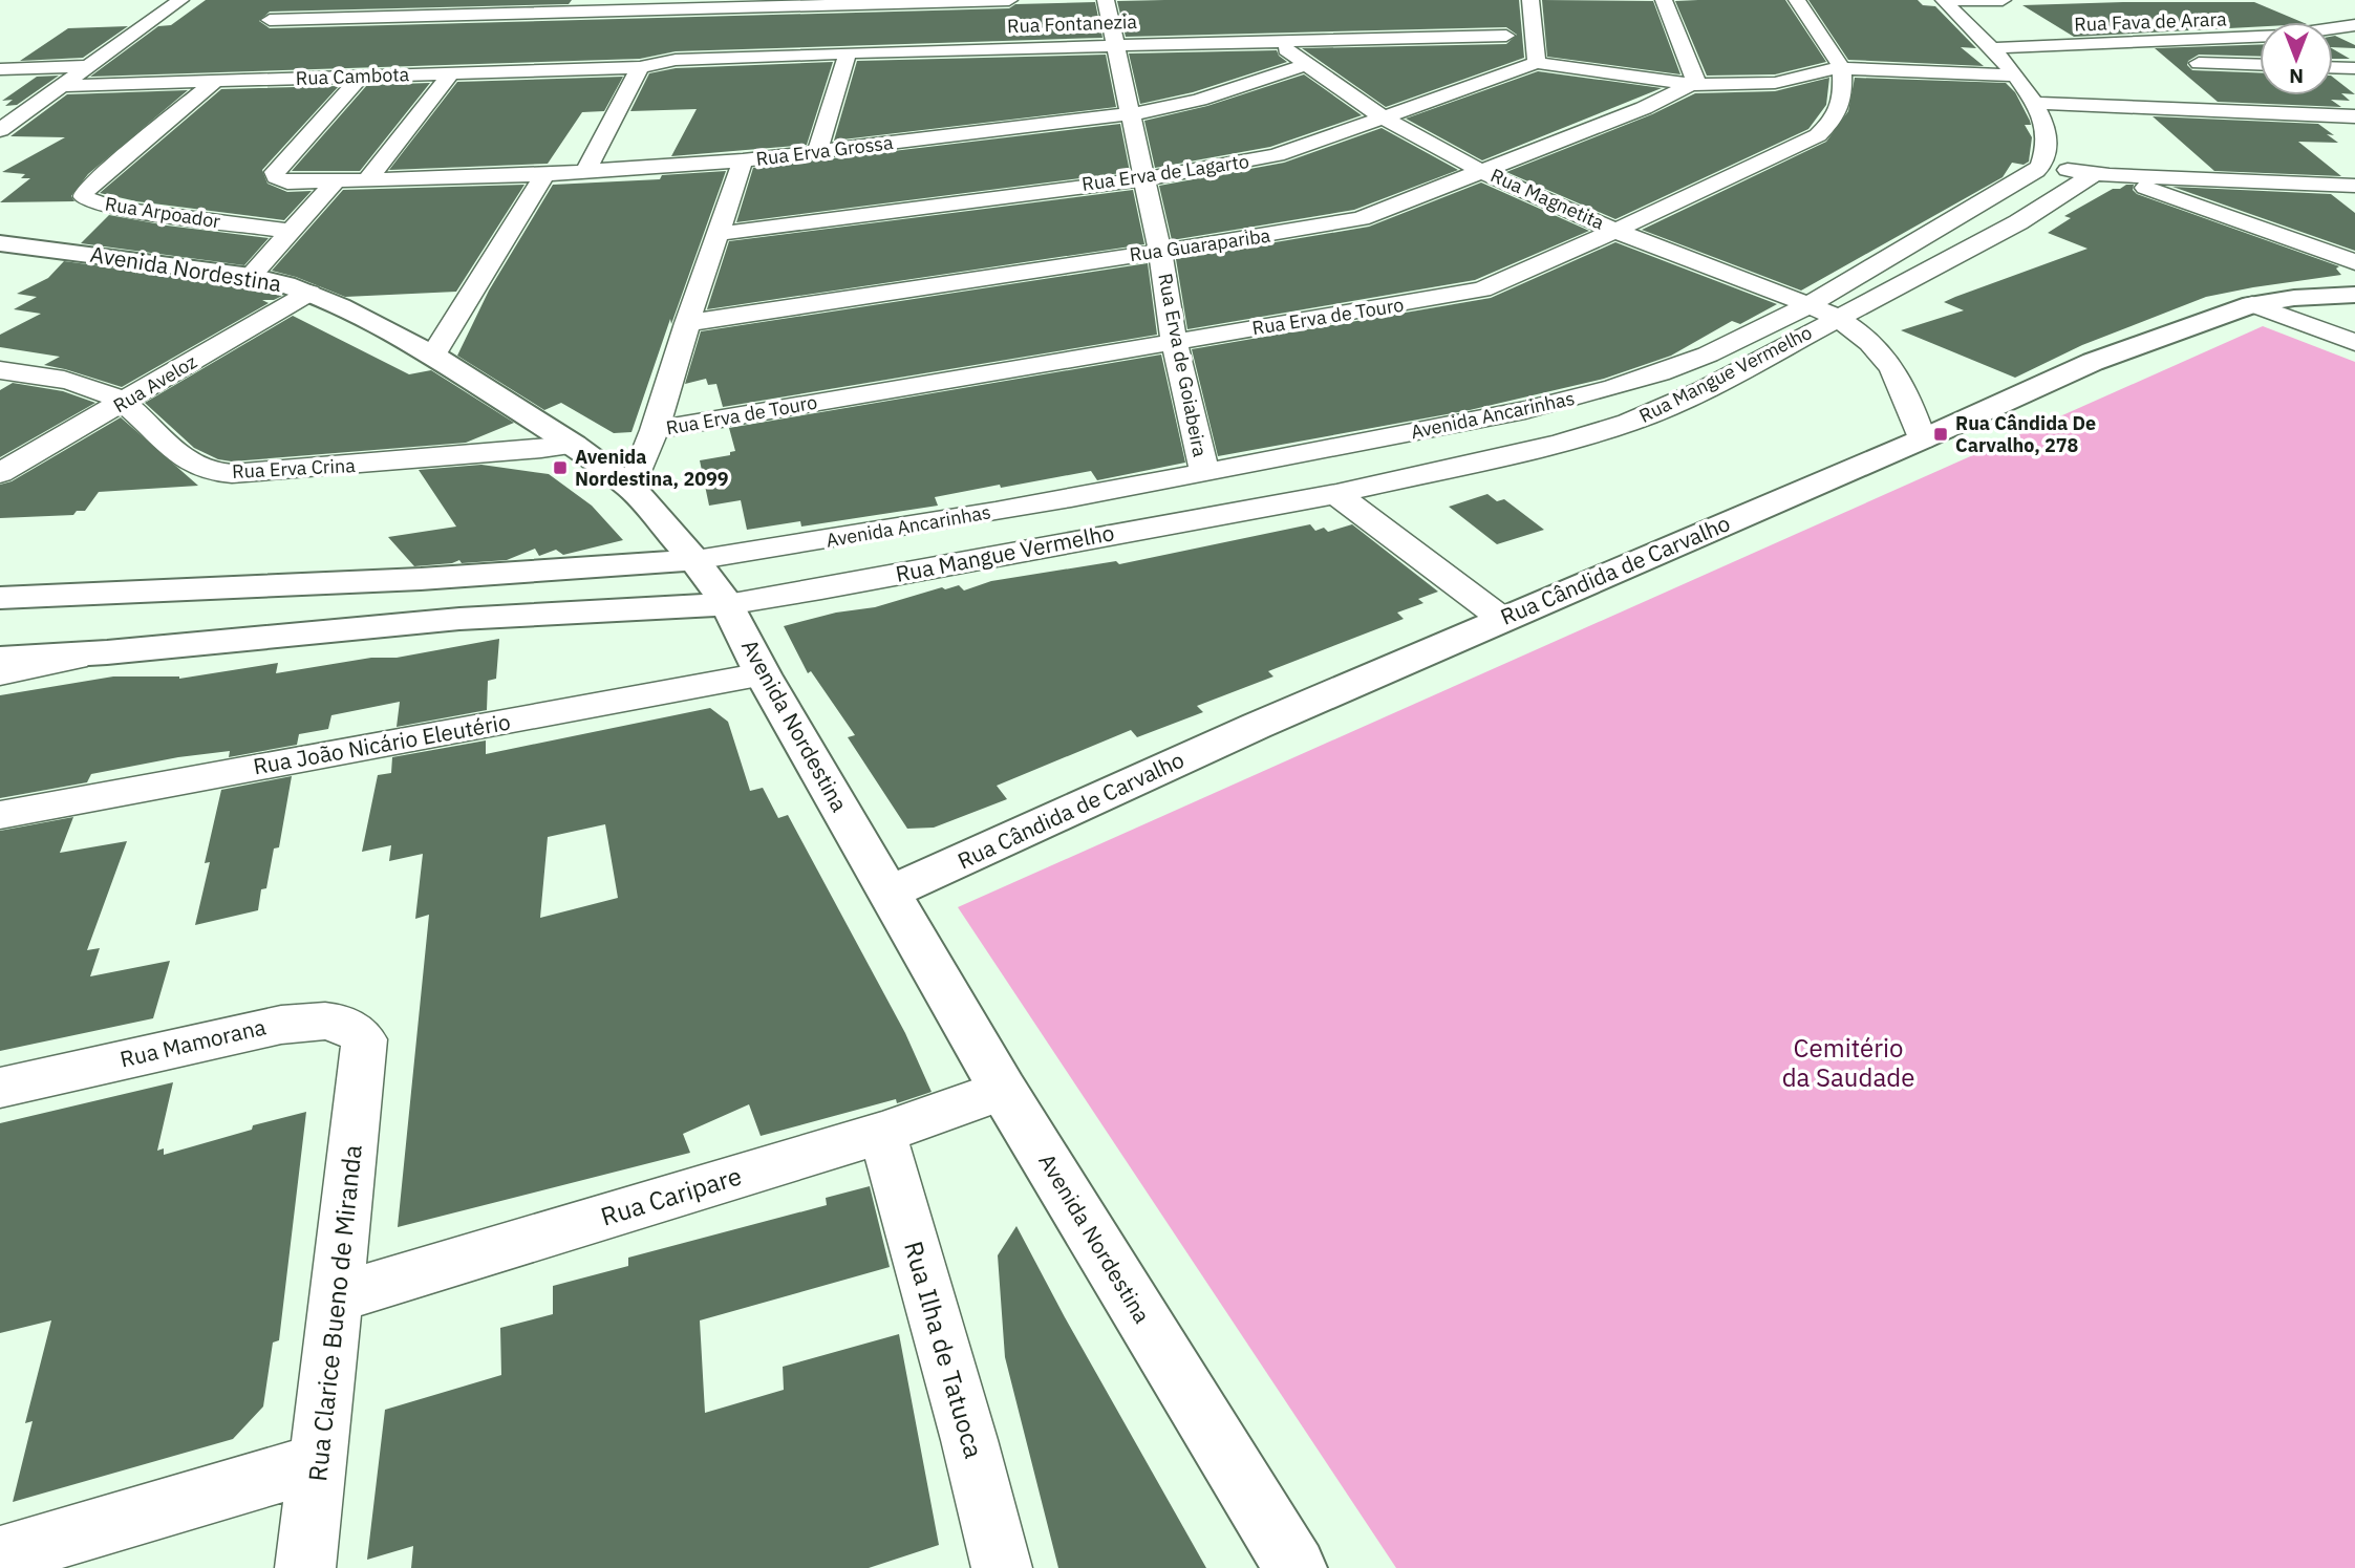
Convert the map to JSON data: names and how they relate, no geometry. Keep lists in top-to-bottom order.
{
  "streets": {
    "street": [
      "Rua Fava de Arara",
      "Rua Fontanezia",
      "Rua Cambota",
      "Rua Erva Grossa",
      "Rua Erva de Lagarto",
      "Rua Magnetita",
      "Rua Arpoador",
      "Rua Guarapariba",
      "Avenida Nordestina",
      "Rua Erva de Touro",
      "Rua Erva de Goiabeira",
      "Rua Mangue Vermelho",
      "Rua Aveloz",
      "Avenida Ancarinhas",
      "Rua Erva Crina",
      "Rua Cândida de Carvalho",
      "Rua João Nicário Eleutério",
      "Rua Mamorana",
      "Rua Caripare",
      "Rua Clarice Bueno de Miranda",
      "Rua Ilha de Tatuoca"
    ]
  },
  "crossings": [
    ["Rua Fontanezia", "Rua Cambota"],
    ["Rua Fontanezia", "Rua Magnetita"],
    ["Rua Fontanezia", "Rua Erva de Goiabeira"],
    ["Rua Cambota", "Rua Erva Grossa"],
    ["Rua Cambota", "Rua Arpoador"],
    ["Rua Erva Grossa", "Rua Magnetita"],
    ["Rua Erva Grossa", "Rua Erva de Goiabeira"],
    ["Rua Erva de Lagarto", "Rua Magnetita"],
    ["Rua Erva de Lagarto", "Rua Erva de Goiabeira"],
    ["Rua Magnetita", "Rua Guarapariba"],
    ["Rua Magnetita", "Rua Erva de Touro"],
    ["Rua Magnetita", "Rua Mangue Vermelho"],
    ["Rua Magnetita", "Avenida Ancarinhas"],
    ["Rua Magnetita", "Rua Cândida de Carvalho"],
    ["Rua Guarapariba", "Rua Erva de Goiabeira"],
    ["Avenida Nordestina", "Rua Mangue Vermelho"],
    ["Avenida Nordestina", "Rua Aveloz"],
    ["Avenida Nordestina", "Avenida Ancarinhas"],
    ["Avenida Nordestina", "Rua Erva Crina"],
    ["Avenida Nordestina", "Rua Cândida de Carvalho"],
    ["Avenida Nordestina", "Rua João Nicário Eleutério"],
    ["Avenida Nordestina", "Rua Caripare"],
    ["Rua Erva de Touro", "Rua Erva de Goiabeira"],
    ["Rua Erva de Goiabeira", "Avenida Ancarinhas"],
    ["Rua Aveloz", "Rua Erva Crina"],
    ["Rua Mamorana", "Rua Clarice Bueno de Miranda"],
    ["Rua Caripare", "Rua Clarice Bueno de Miranda"],
    ["Rua Caripare", "Rua Ilha de Tatuoca"]
  ],
  "parks": ["Cemitério da Saudade"],
  "places": {
    "transit": ["Rua Cândida De Carvalho, 278", "Avenida Nordestina, 2099"]
  },
  "north": "bottom"
}
